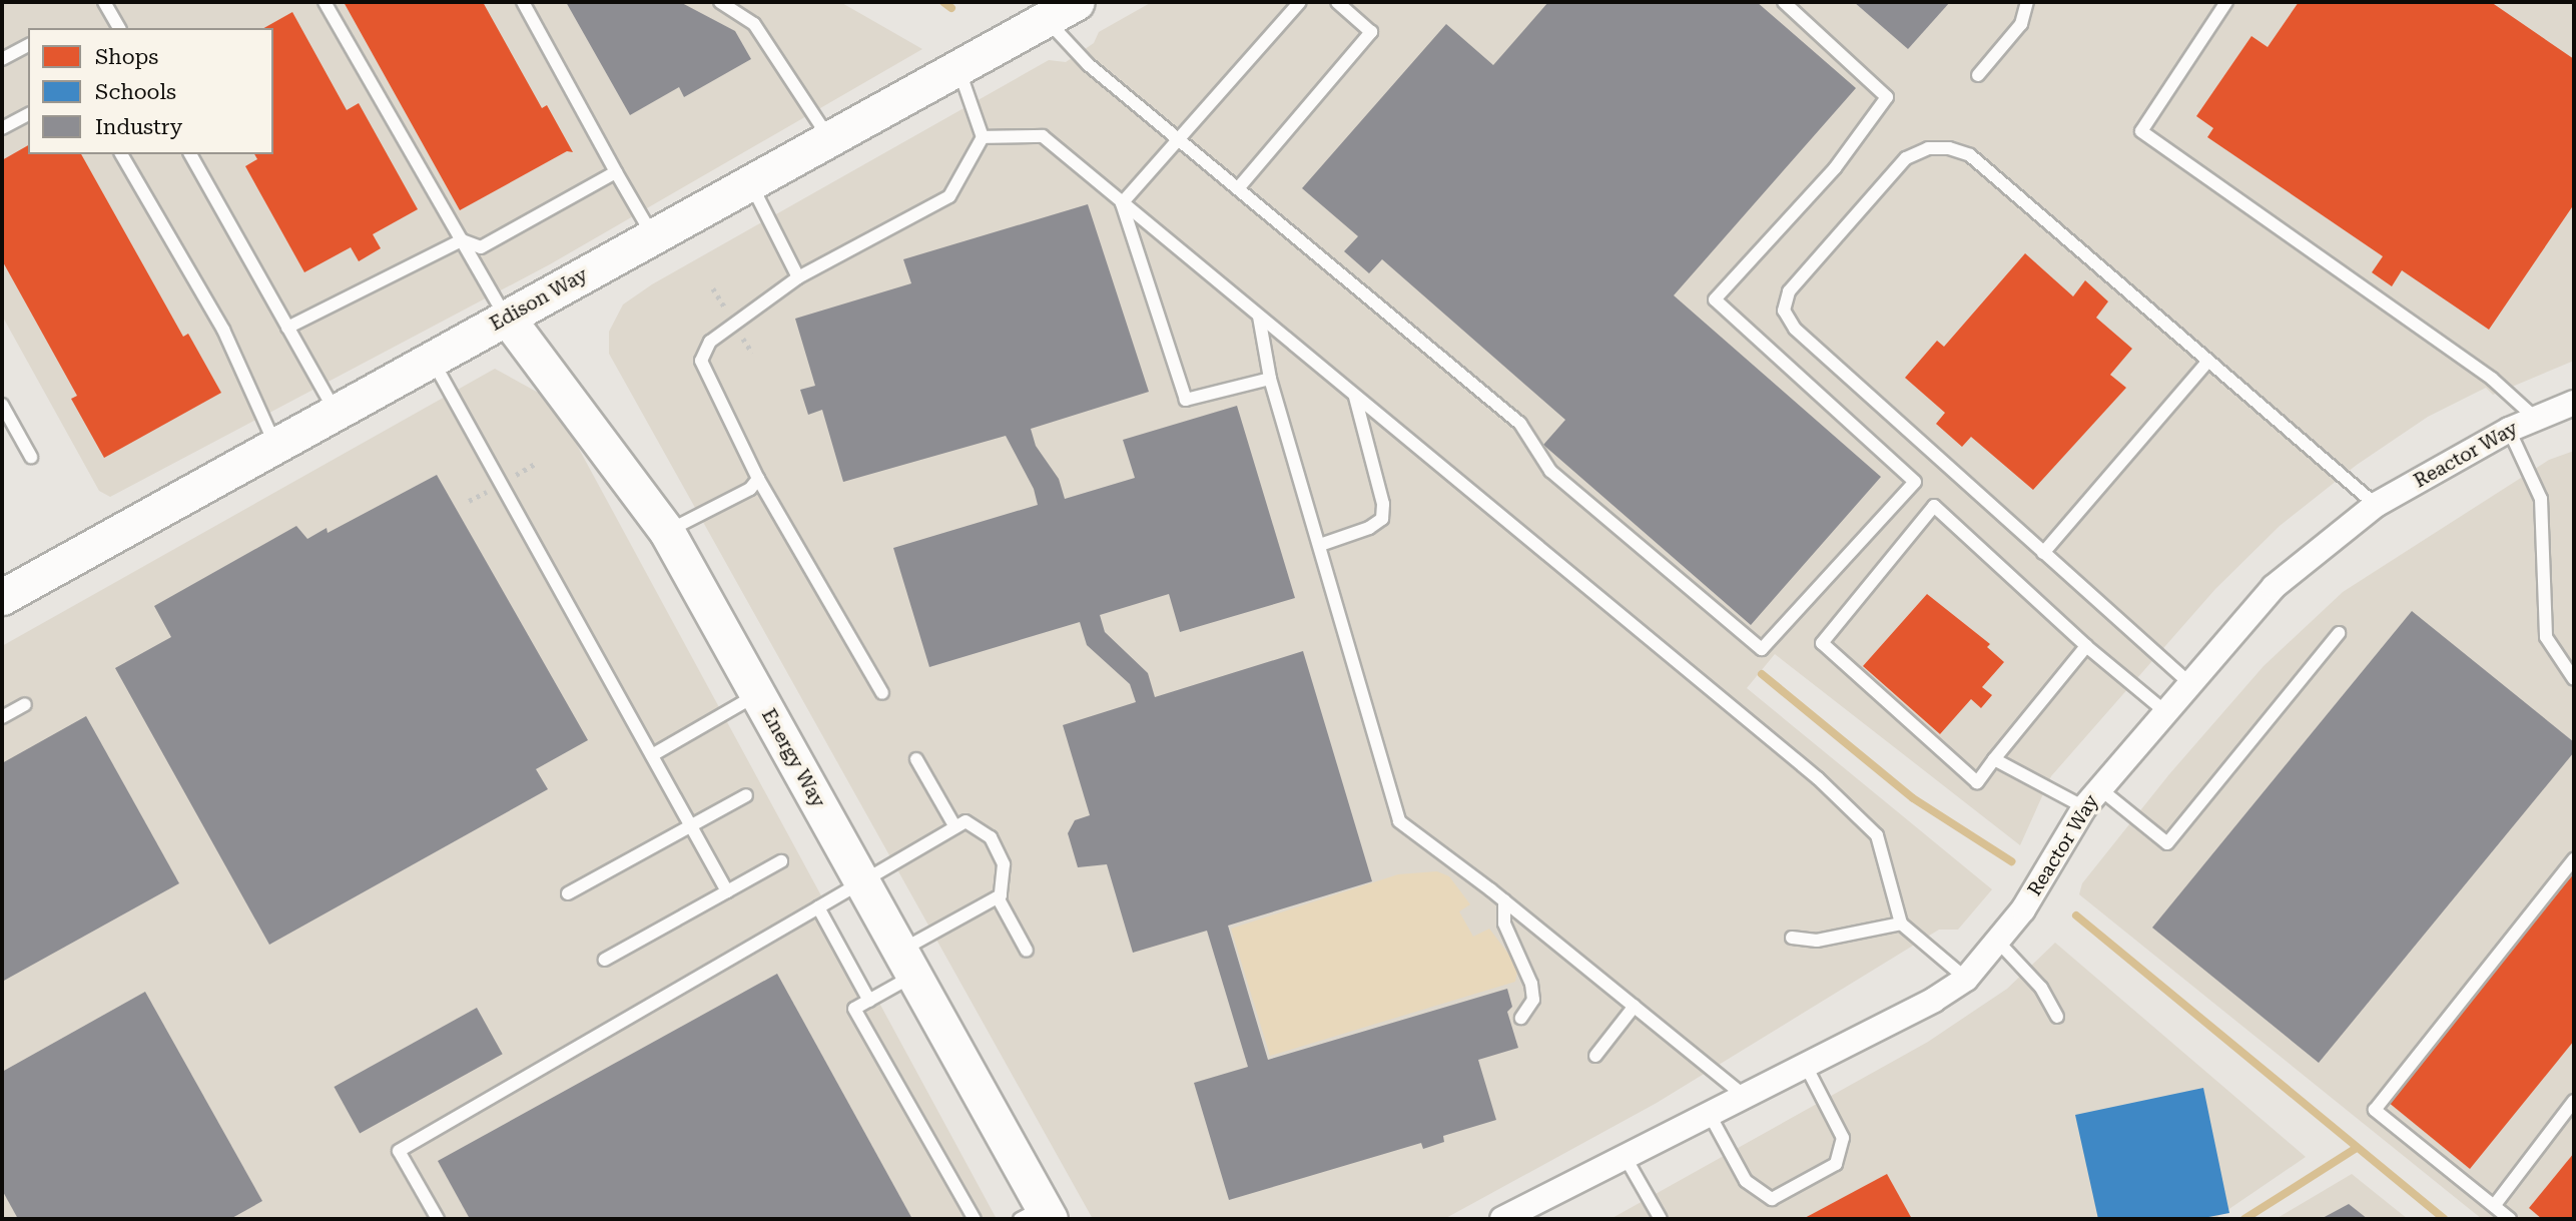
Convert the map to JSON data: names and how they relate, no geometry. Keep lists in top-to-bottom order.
{
  "streets": {
    "street": ["Edison Way", "Reactor Way", "Energy Way"]
  },
  "crossings": [
    ["Edison Way", "Energy Way"]
  ],
  "legend": ["Shops", "Schools", "Industry"]
}
